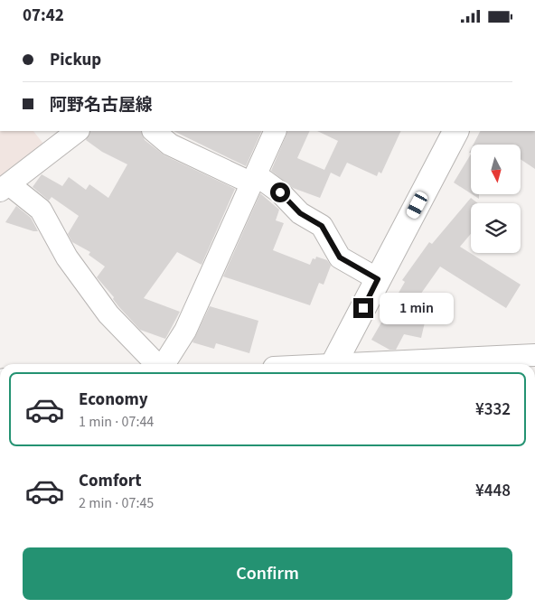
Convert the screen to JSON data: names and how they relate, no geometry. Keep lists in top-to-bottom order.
{
  "north": "bottom",
  "page": {
    "status": "07:42",
    "banner": ["Pickup", "阿野名古屋線"],
    "bubble": "1 min",
    "list": [
      {
        "name": "Economy",
        "note": "1 min · 07:44",
        "value": "¥332"
      },
      {
        "name": "Comfort",
        "note": "2 min · 07:45",
        "value": "¥448"
      }
    ],
    "buttons": "Confirm"
  }
}
